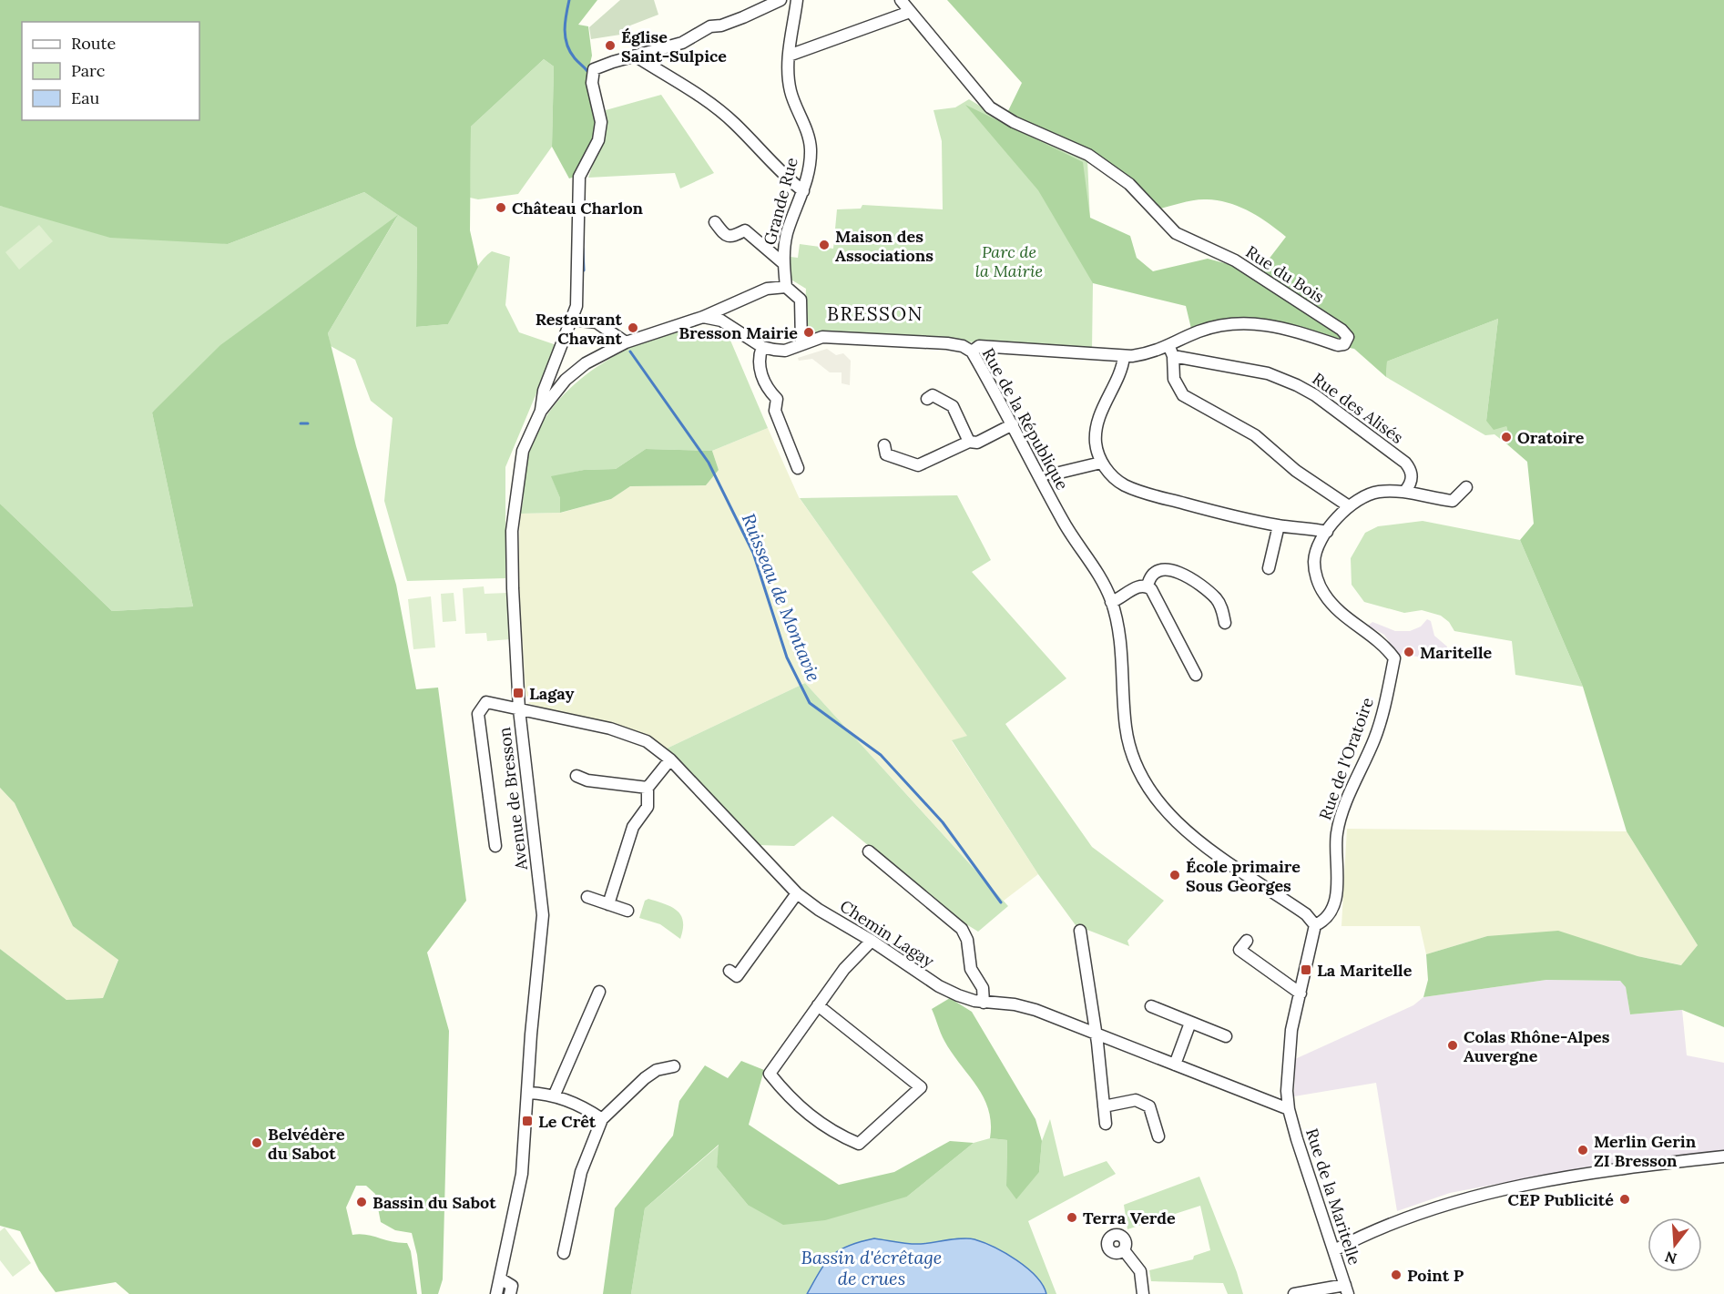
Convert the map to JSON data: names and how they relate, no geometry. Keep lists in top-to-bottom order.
{
  "streets": {
    "street": [
      "Grande Rue",
      "Rue du Bois",
      "Rue des Alisés",
      "Rue de la République",
      "Rue de l'Oratoire",
      "Avenue de Bresson",
      "Chemin Lagay",
      "Rue de la Maritelle"
    ]
  },
  "crossings": [
    ["Grande Rue", "Rue de la République"],
    ["Grande Rue", "Avenue de Bresson"],
    ["Rue du Bois", "Rue des Alisés"],
    ["Rue du Bois", "Rue de la République"],
    ["Rue des Alisés", "Rue de l'Oratoire"],
    ["Rue de la République", "Rue de l'Oratoire"],
    ["Rue de la République", "Avenue de Bresson"],
    ["Avenue de Bresson", "Chemin Lagay"],
    ["Chemin Lagay", "Rue de la Maritelle"]
  ],
  "districts": ["BRESSON"],
  "water": ["Ruisseau de Montavie", "Bassin d'écrêtage de crues"],
  "parks": ["Parc de la Mairie"],
  "places": {
    "other": [
      "Église Saint-Sulpice",
      "Château Charlon",
      "Maison des Associations",
      "Restaurant Chavant",
      "Bresson Mairie",
      "Oratoire",
      "Maritelle",
      "École primaire Sous Georges",
      "Colas Rhône-Alpes Auvergne",
      "Belvédère du Sabot",
      "Merlin Gerin ZI Bresson",
      "CEP Publicité",
      "Bassin du Sabot",
      "Terra Verde",
      "Point P"
    ],
    "transit": ["Lagay", "La Maritelle", "Le Crêt"]
  },
  "legend": ["Route", "Parc", "Eau"],
  "north": "bottom"
}
